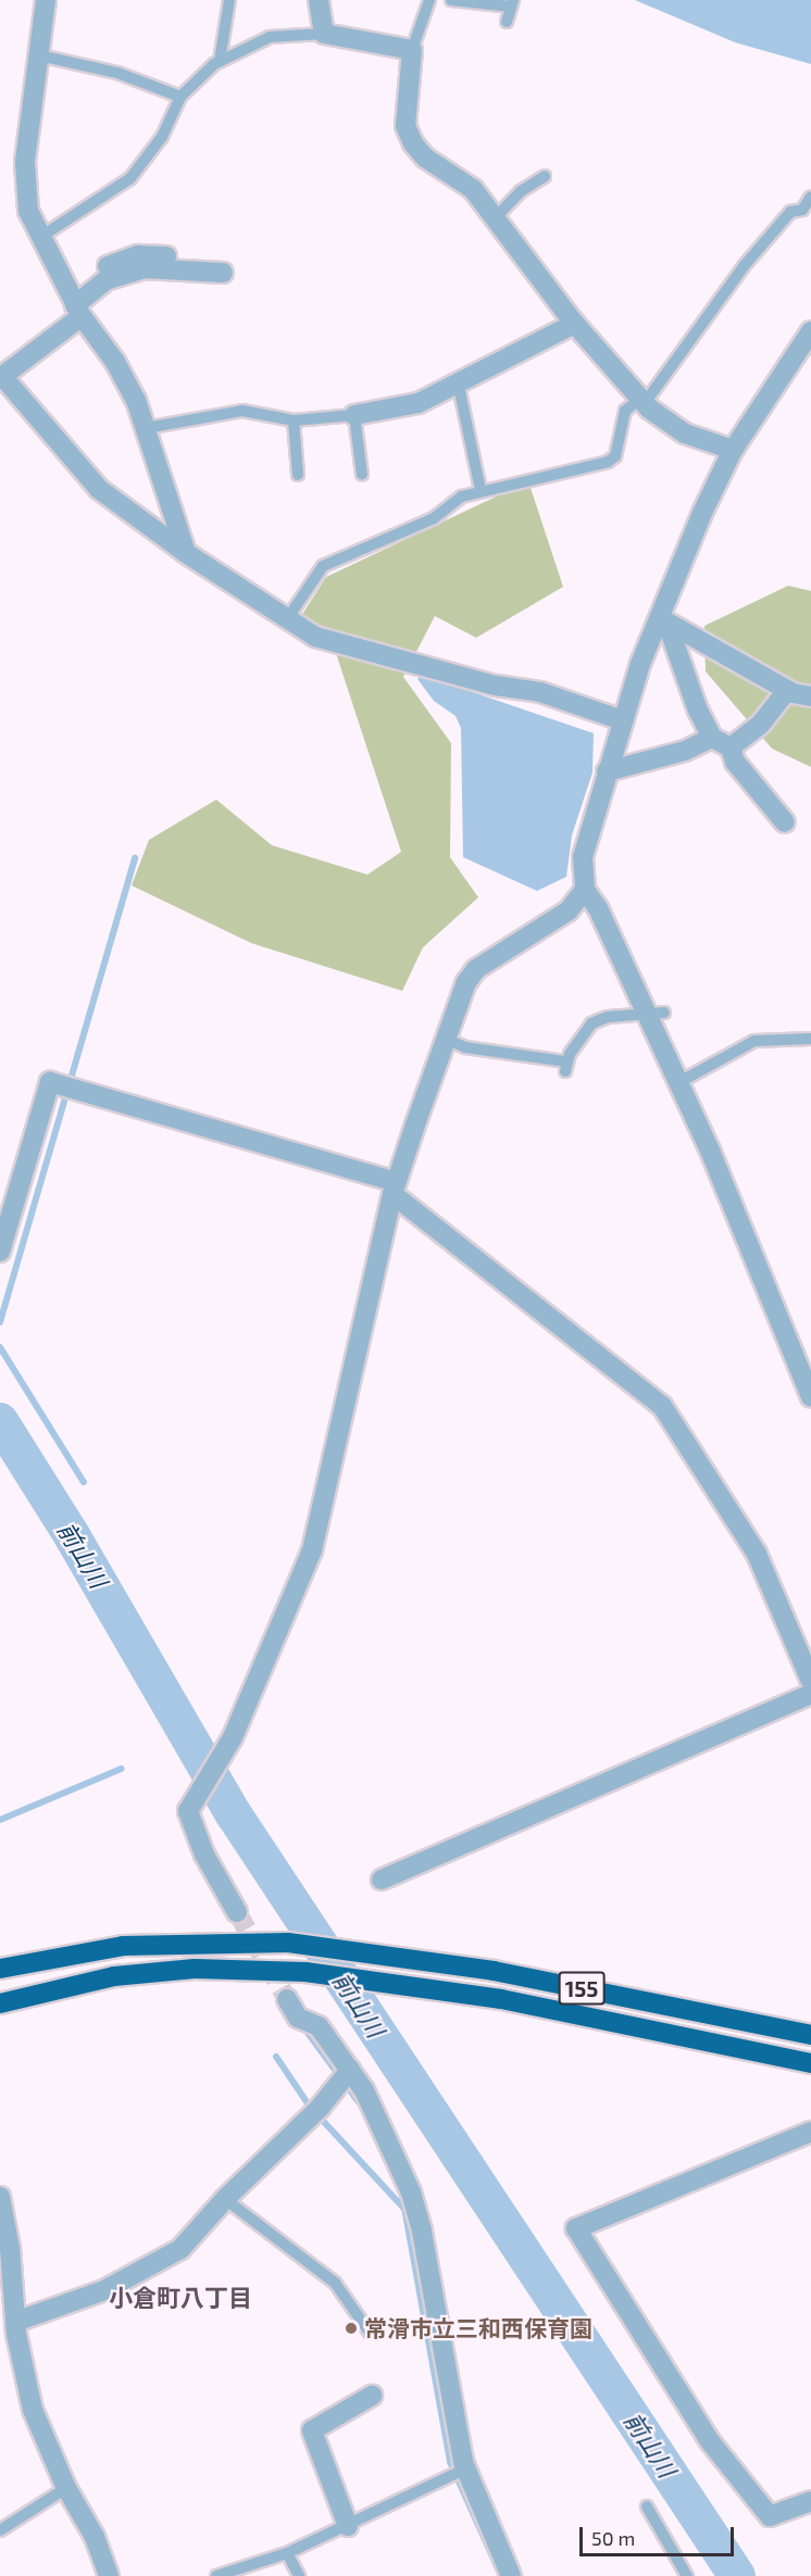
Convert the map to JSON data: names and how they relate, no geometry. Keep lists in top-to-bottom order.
{
  "streets": {
    "highway": ["155"]
  },
  "districts": ["小倉町八丁目"],
  "water": ["前山川"],
  "places": ["常滑市立三和西保育園"],
  "scale_bar": "50 m"
}
